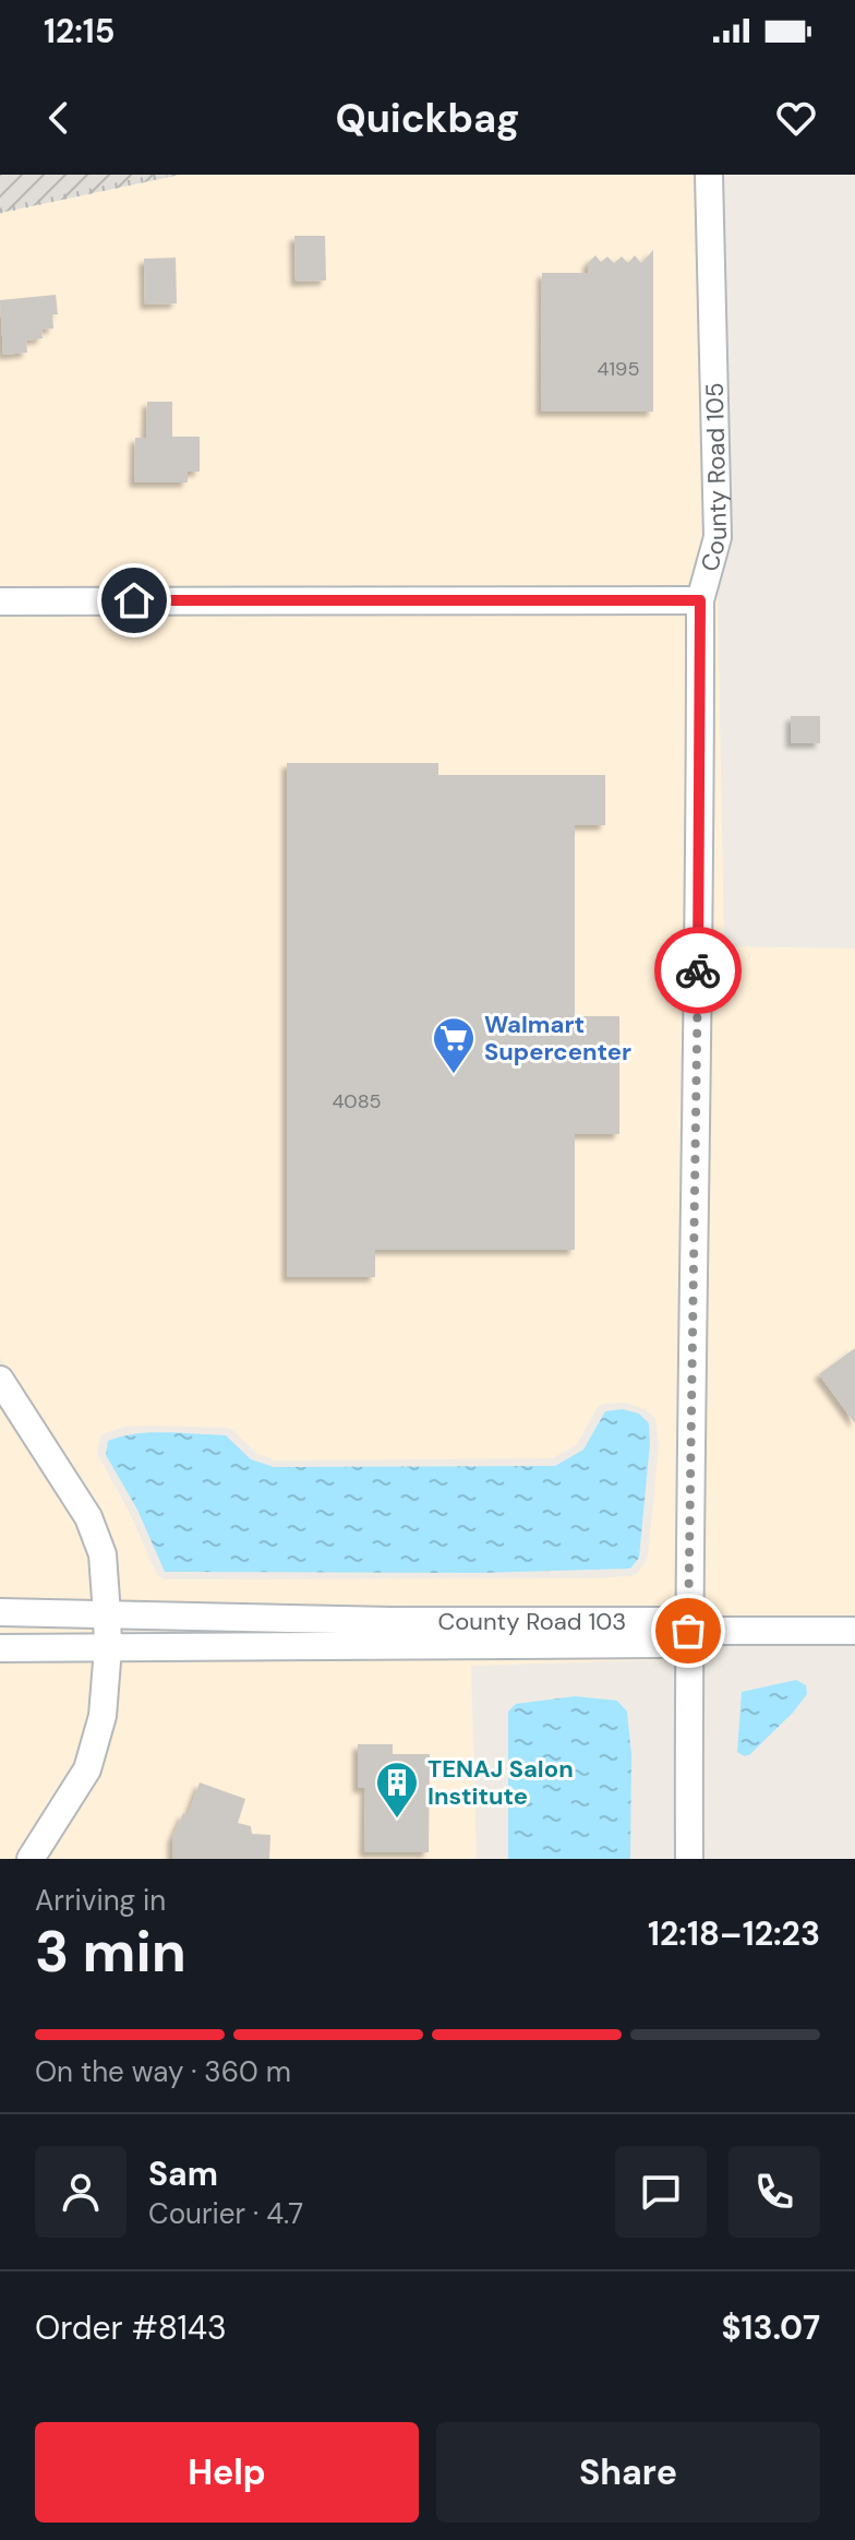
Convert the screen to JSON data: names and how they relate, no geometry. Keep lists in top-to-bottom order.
{
  "streets": {
    "street": ["County Road 105", "County Road 103"]
  },
  "places": {
    "supermarket": ["Walmart Supercenter"],
    "building": ["TENAJ Salon Institute"]
  },
  "house_numbers": ["4195", "4085"],
  "page": {
    "status": "12:15",
    "header": "Quickbag",
    "heading": ["3 min", "Arriving in", "12:18–12:23"],
    "panel": [
      "Sam",
      "Courier · 4.7",
      "Order #8143",
      "$13.07"
    ],
    "bar": "On the way · 360 m",
    "buttons": ["Help", "Share"]
  }
}
